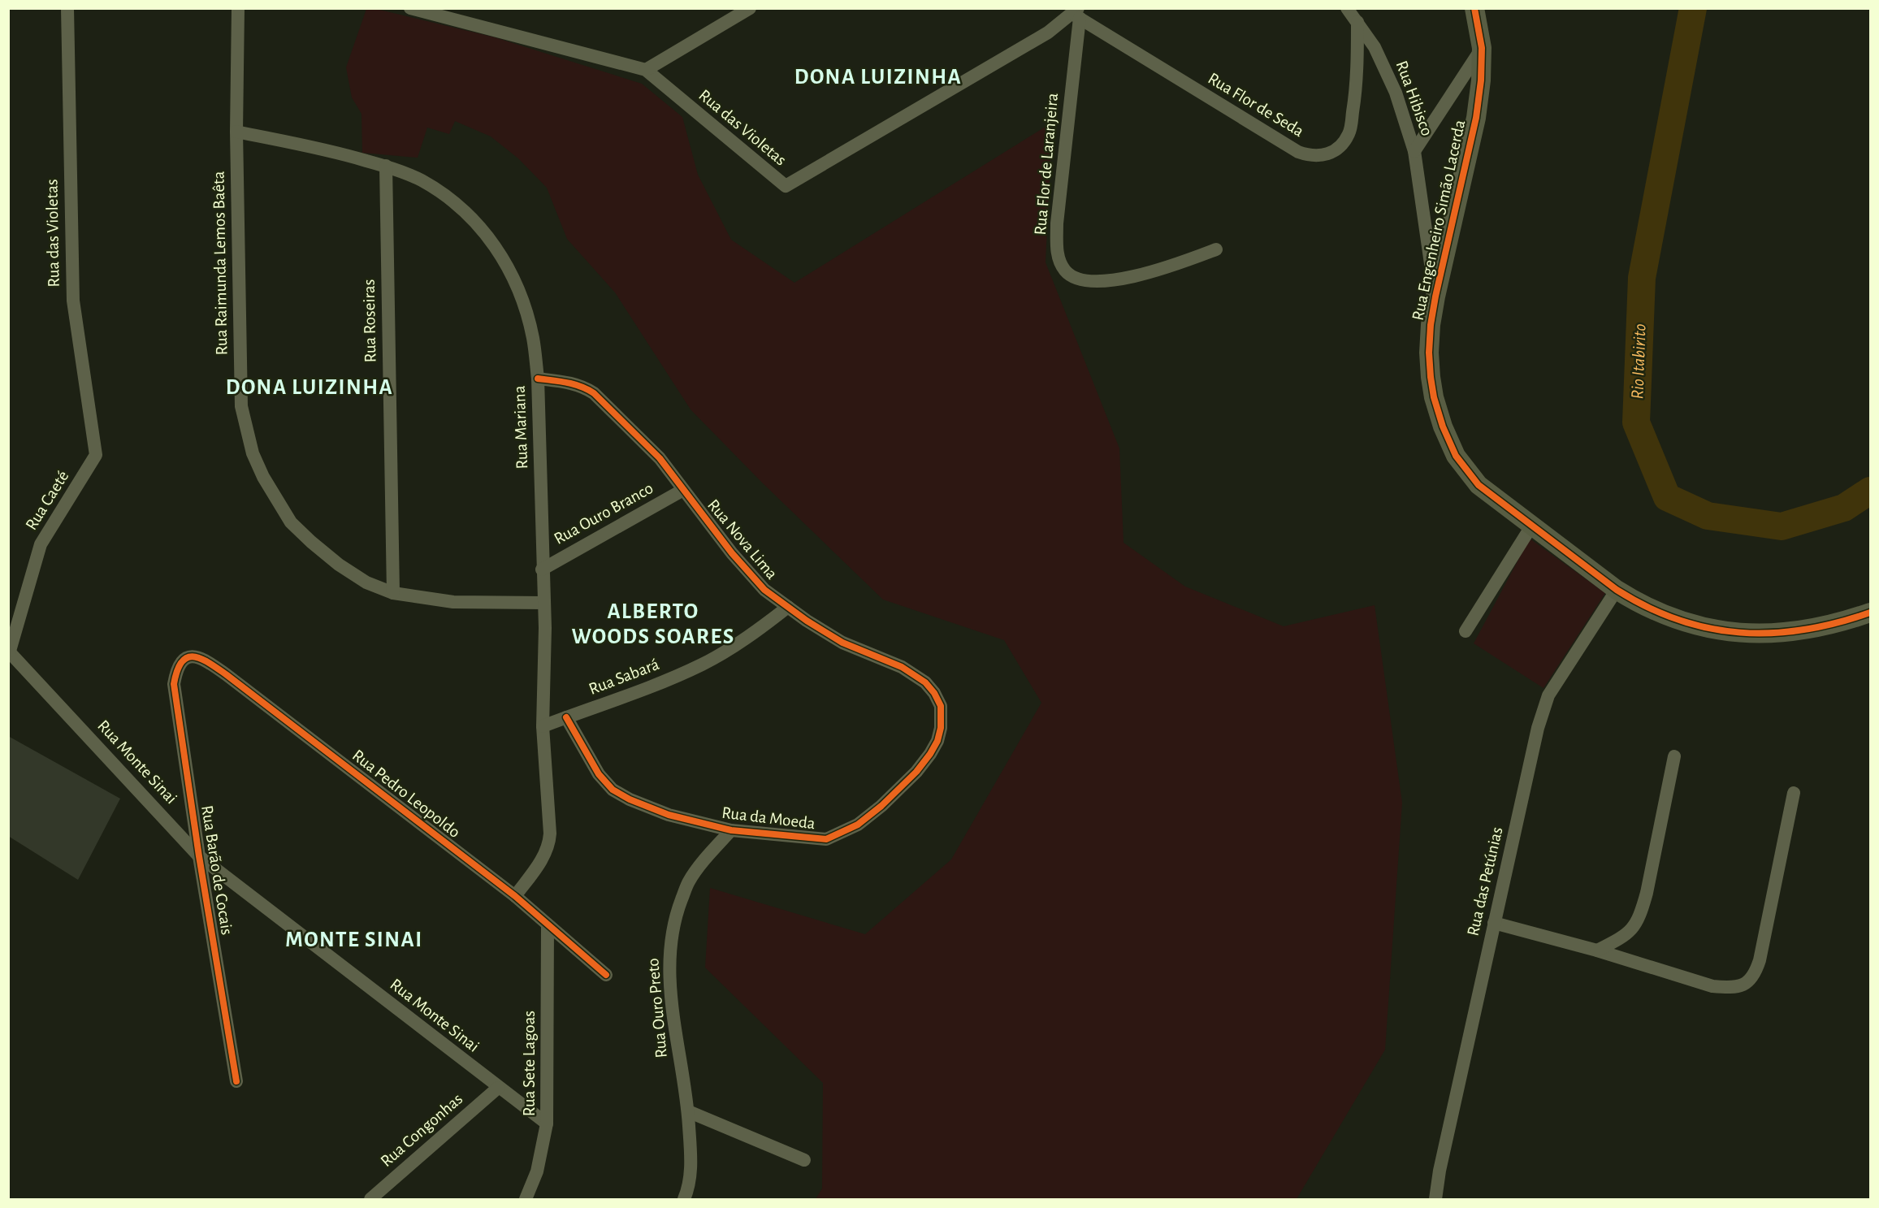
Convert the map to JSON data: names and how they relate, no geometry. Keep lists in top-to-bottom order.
{
  "streets": {
    "street": [
      "Rua Hibisco",
      "Rua Flor de Seda",
      "Rua das Violetas",
      "Rua Flor de Laranjeira",
      "Rua Engenheiro Simão Lacerda",
      "Rua Raimunda Lemos Baêta",
      "Rua Roseiras",
      "Rua Mariana",
      "Rua Caeté",
      "Rua Ouro Branco",
      "Rua Nova Lima",
      "Rua Sabará",
      "Rua Monte Sinai",
      "Rua Pedro Leopoldo",
      "Rua da Moeda",
      "Rua Barão de Cocais",
      "Rua das Petúnias",
      "Rua Ouro Preto",
      "Rua Sete Lagoas",
      "Rua Congonhas"
    ]
  },
  "crossings": [
    ["Rua Hibisco", "Rua Flor de Seda"],
    ["Rua Hibisco", "Rua Engenheiro Simão Lacerda"],
    ["Rua Flor de Seda", "Rua das Violetas"],
    ["Rua Flor de Seda", "Rua Flor de Laranjeira"],
    ["Rua das Violetas", "Rua Flor de Laranjeira"],
    ["Rua das Violetas", "Rua Caeté"],
    ["Rua Engenheiro Simão Lacerda", "Rua das Petúnias"],
    ["Rua Raimunda Lemos Baêta", "Rua Roseiras"],
    ["Rua Raimunda Lemos Baêta", "Rua Mariana"],
    ["Rua Roseiras", "Rua Mariana"],
    ["Rua Mariana", "Rua Ouro Branco"],
    ["Rua Mariana", "Rua Nova Lima"],
    ["Rua Mariana", "Rua Sabará"],
    ["Rua Mariana", "Rua Pedro Leopoldo"],
    ["Rua Caeté", "Rua Monte Sinai"],
    ["Rua Ouro Branco", "Rua Nova Lima"],
    ["Rua Nova Lima", "Rua Sabará"],
    ["Rua Nova Lima", "Rua da Moeda"],
    ["Rua Sabará", "Rua da Moeda"],
    ["Rua Monte Sinai", "Rua Barão de Cocais"],
    ["Rua Monte Sinai", "Rua Sete Lagoas"],
    ["Rua Monte Sinai", "Rua Congonhas"],
    ["Rua Pedro Leopoldo", "Rua Barão de Cocais"],
    ["Rua Pedro Leopoldo", "Rua Sete Lagoas"],
    ["Rua da Moeda", "Rua Ouro Preto"]
  ],
  "districts": [
    "DONA LUIZINHA",
    "DONA LUIZINHA",
    "ALBERTO WOODS SOARES",
    "MONTE SINAI"
  ],
  "water": ["Rio Itabirito"]
}
